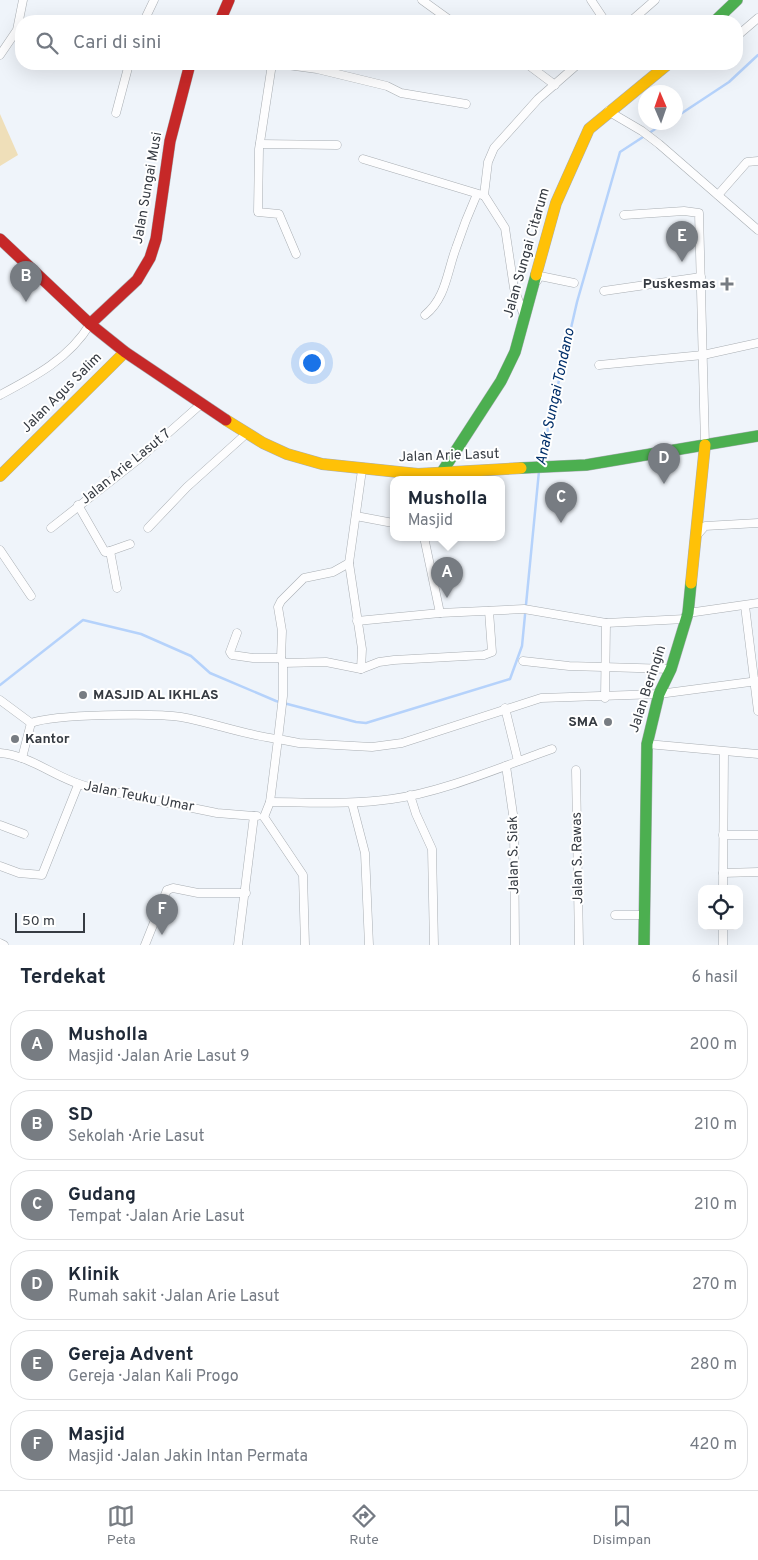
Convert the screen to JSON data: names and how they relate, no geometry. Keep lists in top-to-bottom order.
{
  "streets": {
    "street": [
      "Jalan Sungai Musi",
      "Jalan Sungai Citarum",
      "Jalan Agus Salim",
      "Jalan Arie Lasut",
      "Jalan Arie Lasut 7",
      "Jalan Beringin",
      "Jalan Teuku Umar",
      "Jalan S. Siak",
      "Jalan S. Rawas"
    ]
  },
  "crossings": [
    ["Jalan Sungai Musi", "Jalan Arie Lasut"],
    ["Jalan Sungai Citarum", "Jalan Arie Lasut"],
    ["Jalan Agus Salim", "Jalan Arie Lasut"],
    ["Jalan Arie Lasut", "Jalan Arie Lasut 7"],
    ["Jalan Arie Lasut", "Jalan Beringin"]
  ],
  "water": ["Anak Sungai Tondano"],
  "places": {
    "health": ["Puskesmas"],
    "other": ["MASJID AL IKHLAS", "SMA", "Kantor"]
  },
  "scale_bar": "50 m",
  "north": "top",
  "page": {
    "search": "Cari di sini",
    "pins": [
      "E",
      "B",
      "D",
      "C",
      "A",
      "F"
    ],
    "popup": ["Musholla", "Masjid"],
    "scale": "50 m",
    "heading": ["Terdekat", "6 hasil"],
    "list": [
      {
        "mark": "A",
        "name": "Musholla",
        "note": "Masjid · Jalan Arie Lasut 9",
        "value": "200 m"
      },
      {
        "mark": "B",
        "name": "SD",
        "note": "Sekolah · Arie Lasut",
        "value": "210 m"
      },
      {
        "mark": "C",
        "name": "Gudang",
        "note": "Tempat · Jalan Arie Lasut",
        "value": "210 m"
      },
      {
        "mark": "D",
        "name": "Klinik",
        "note": "Rumah sakit · Jalan Arie Lasut",
        "value": "270 m"
      },
      {
        "mark": "E",
        "name": "Gereja Advent",
        "note": "Gereja · Jalan Kali Progo",
        "value": "280 m"
      },
      {
        "mark": "F",
        "name": "Masjid",
        "note": "Masjid · Jalan Jakin Intan Permata",
        "value": "420 m"
      }
    ],
    "nav": ["Peta", "Rute", "Disimpan"]
  }
}
